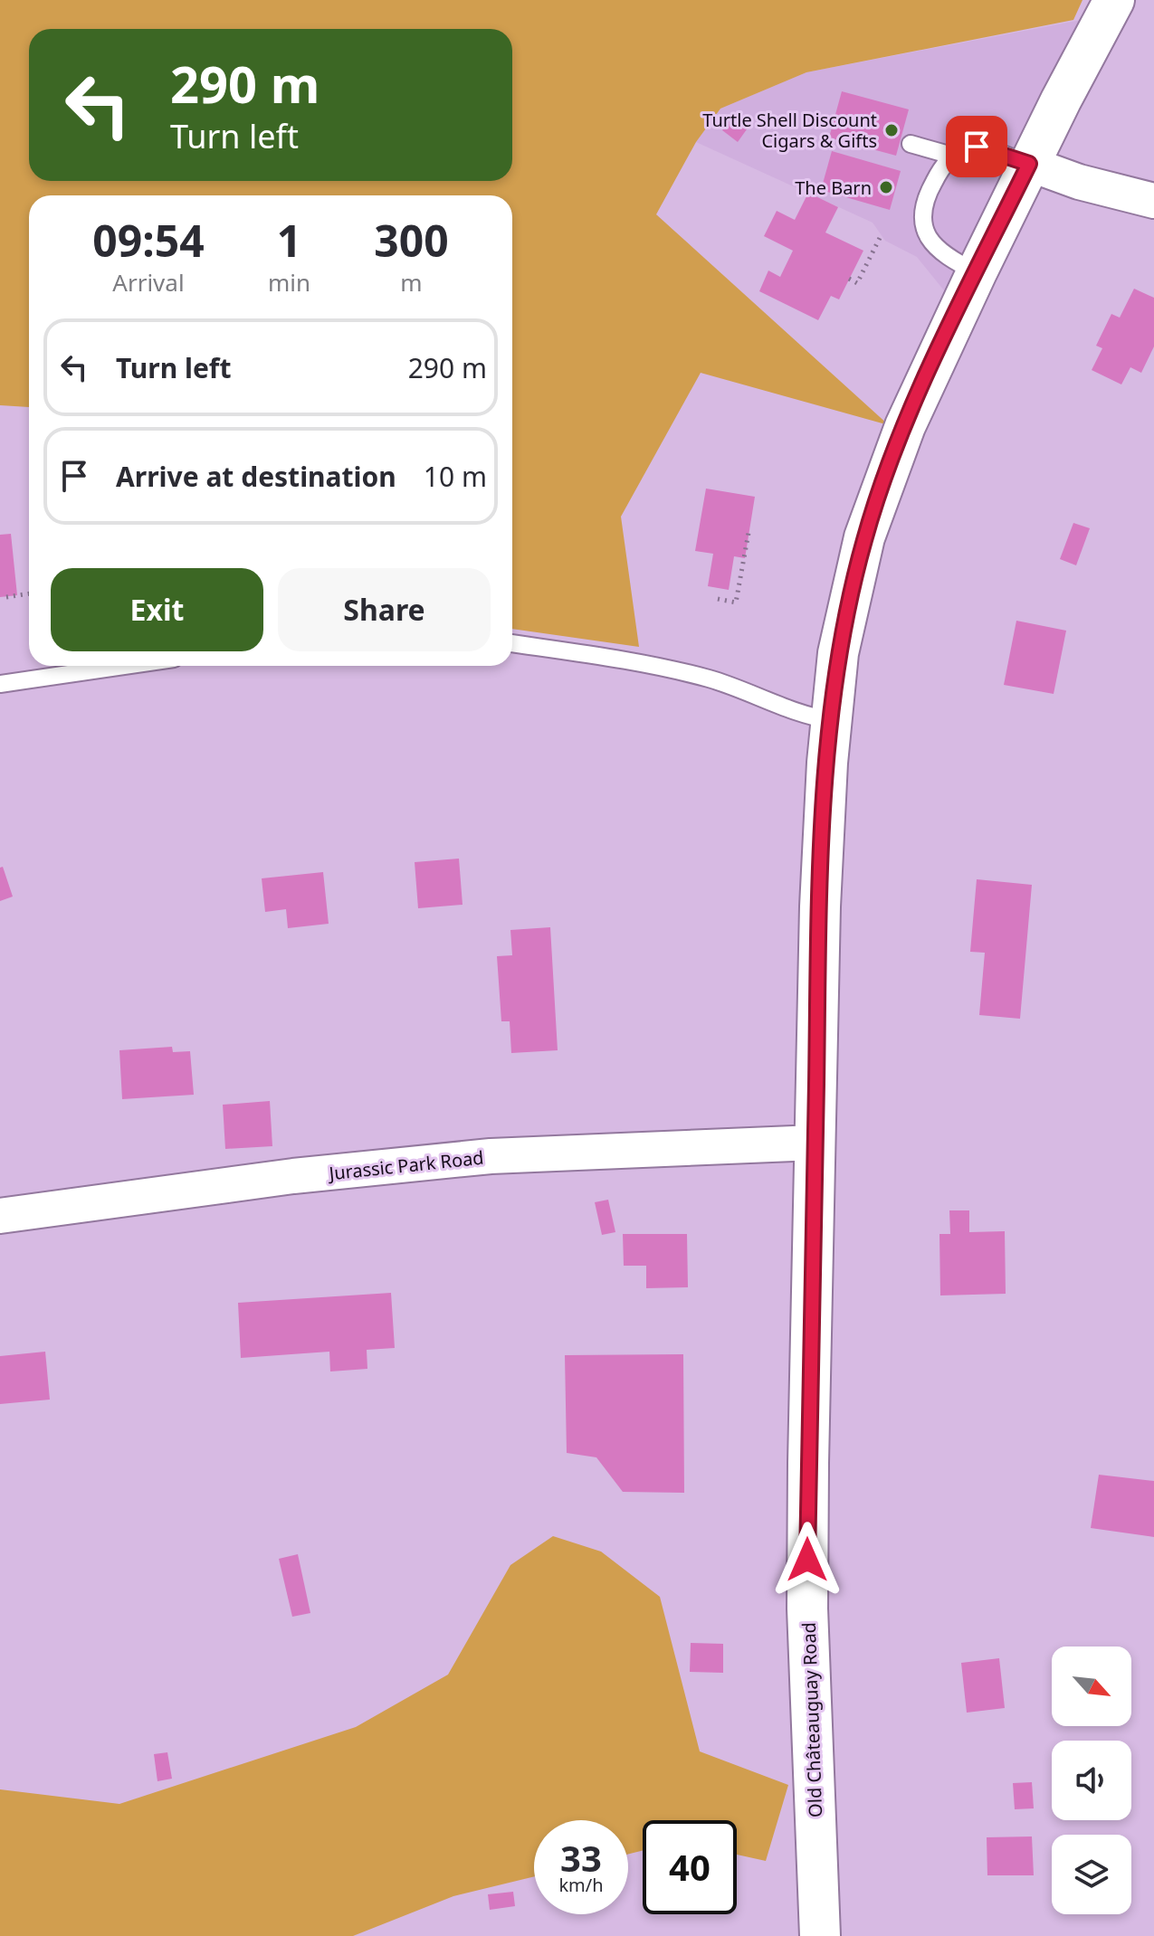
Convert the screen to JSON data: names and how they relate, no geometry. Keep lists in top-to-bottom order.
{
  "streets": {
    "street": ["Jurassic Park Road", "Old Châteauguay Road"]
  },
  "crossings": [
    ["Jurassic Park Road", "Old Châteauguay Road"]
  ],
  "places": ["Turtle Shell Discount Cigars & Gifts", "The Barn"],
  "north": "bottom right",
  "page": {
    "turn": ["290 m", "Turn left"],
    "eta": [
      "09:54",
      "Arrival",
      "1",
      "min",
      "300",
      "m"
    ],
    "list": [
      {
        "name": "Turn left",
        "value": "290 m"
      },
      {
        "name": "Arrive at destination",
        "value": "10 m"
      }
    ],
    "buttons": ["Exit", "Share"],
    "speed": "33 km/h",
    "limit": "40"
  }
}
